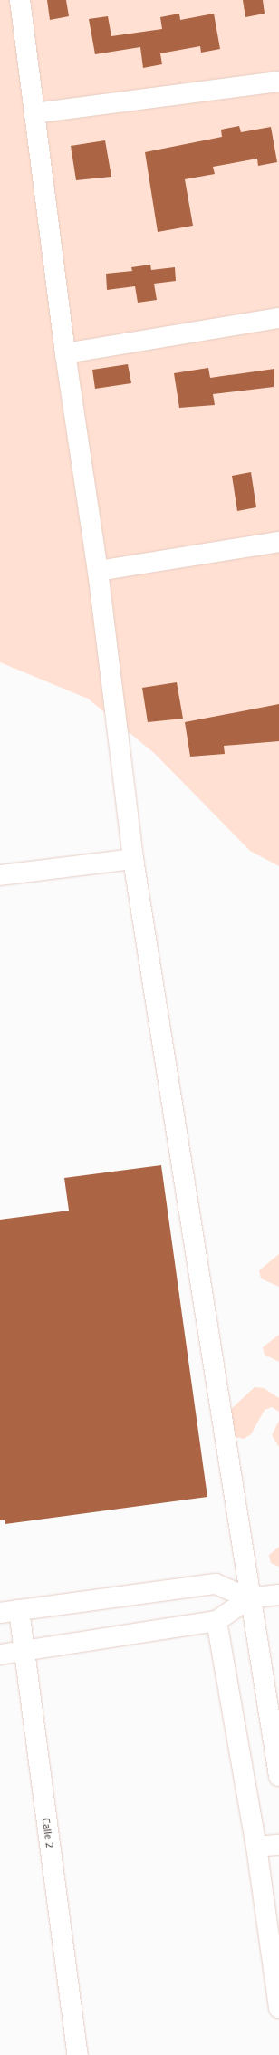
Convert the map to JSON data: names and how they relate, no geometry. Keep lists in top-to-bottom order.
{
  "streets": {
    "street": ["Calle 2"]
  }
}
